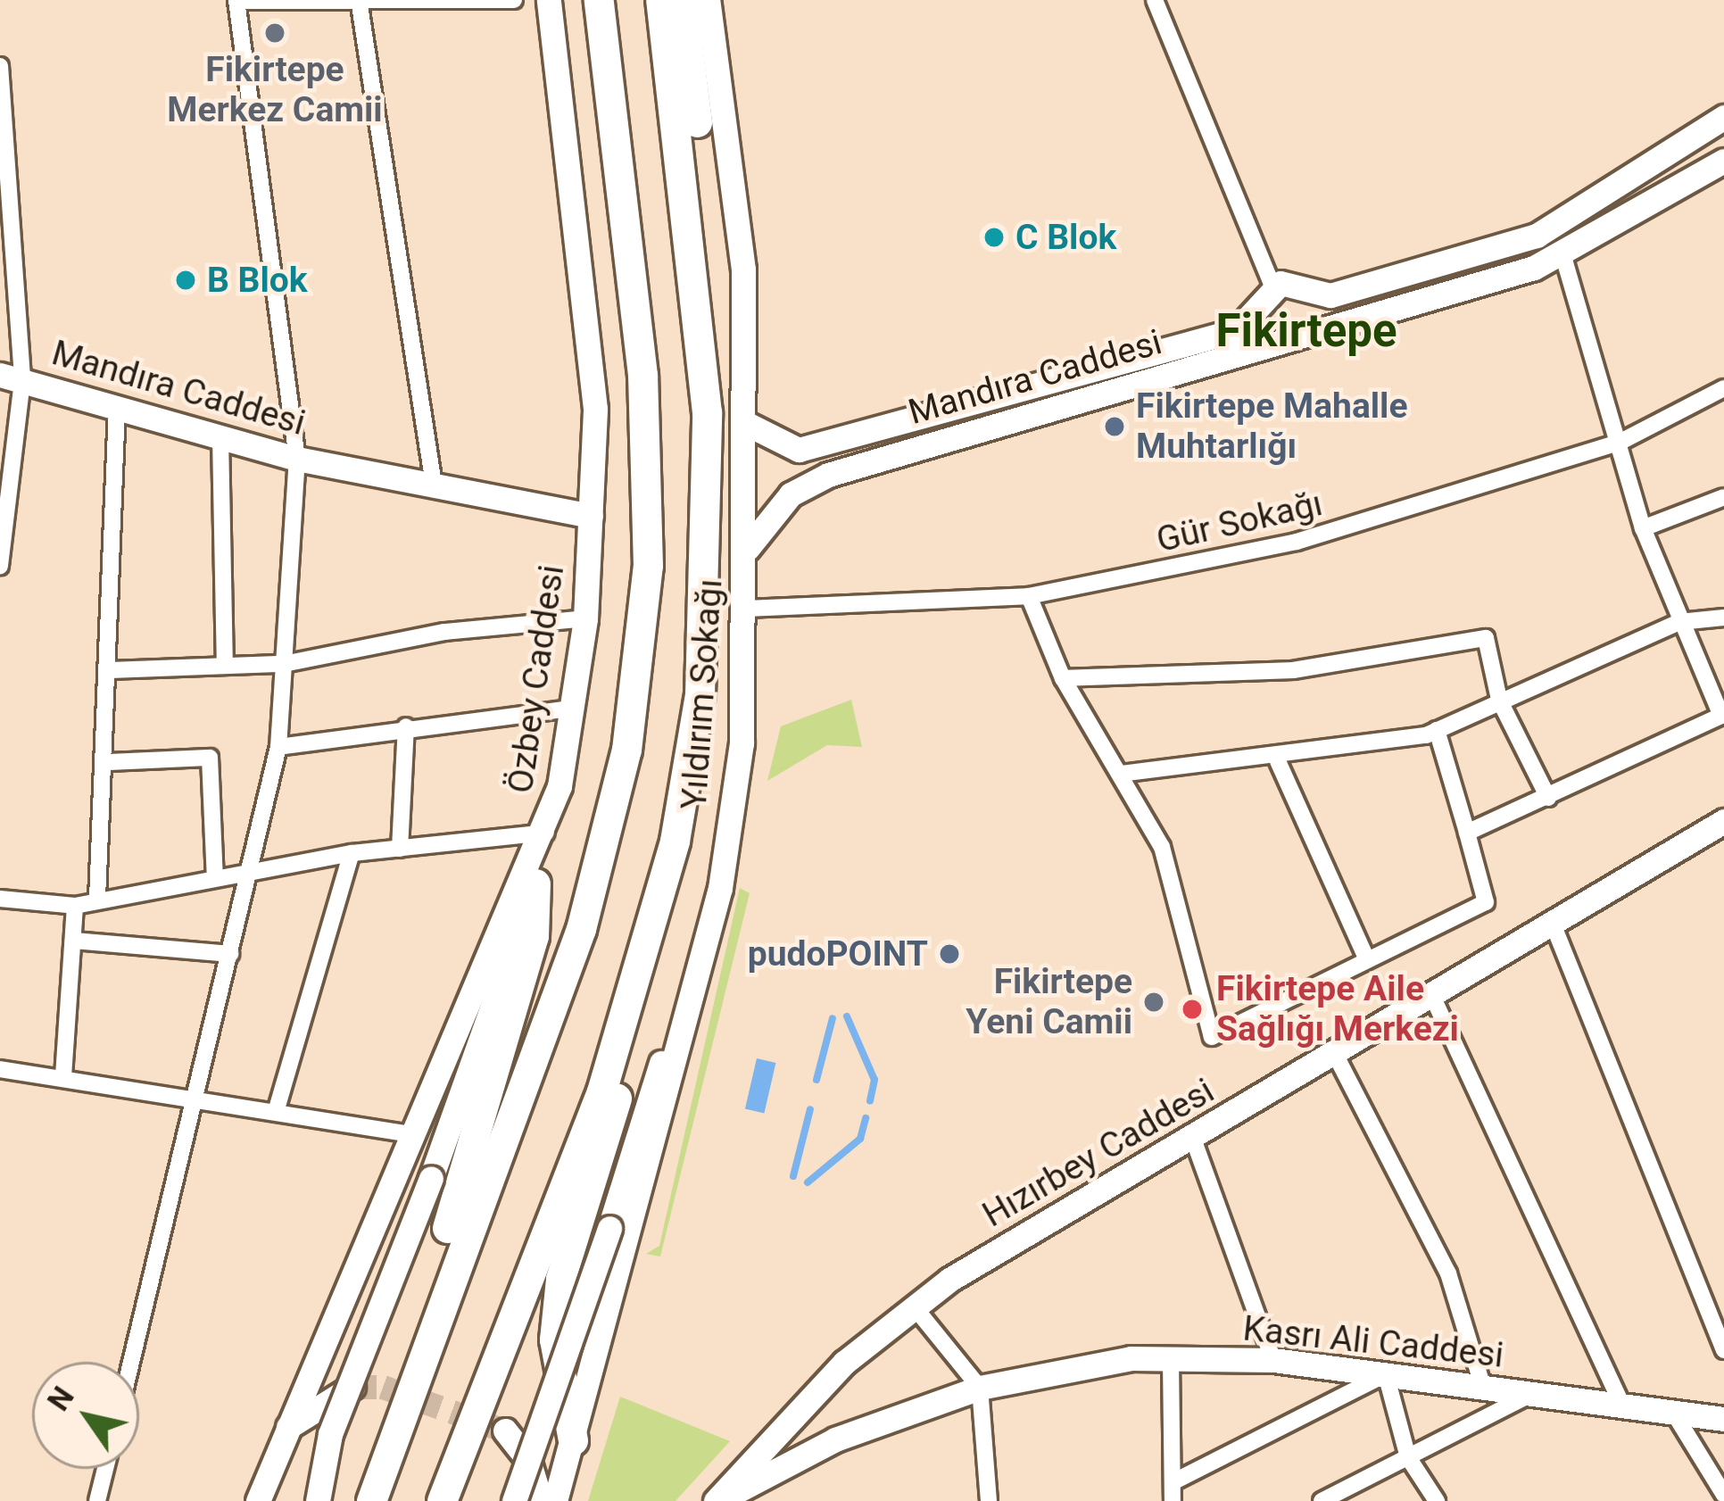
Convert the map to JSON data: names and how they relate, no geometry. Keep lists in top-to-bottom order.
{
  "streets": {
    "main road": [
      "Mandıra Caddesi",
      "Özbey Caddesi",
      "Yıldırım Sokağı",
      "Hızırbey Caddesi",
      "Kasrı Ali Caddesi"
    ],
    "street": ["Gür Sokağı"]
  },
  "crossings": [
    ["Mandıra Caddesi", "Özbey Caddesi"],
    ["Mandıra Caddesi", "Yıldırım Sokağı"],
    ["Gür Sokağı", "Yıldırım Sokağı"],
    ["Hızırbey Caddesi", "Kasrı Ali Caddesi"]
  ],
  "districts": ["Fikirtepe"],
  "places": [
    "Fikirtepe Merkez Camii",
    "C Blok",
    "B Blok",
    "Fikirtepe Mahalle Muhtarlığı",
    "pudoPOINT",
    "Fikirtepe Yeni Camii",
    "Fikirtepe Aile Sağlığı Merkezi"
  ],
  "north": "top left"
}
